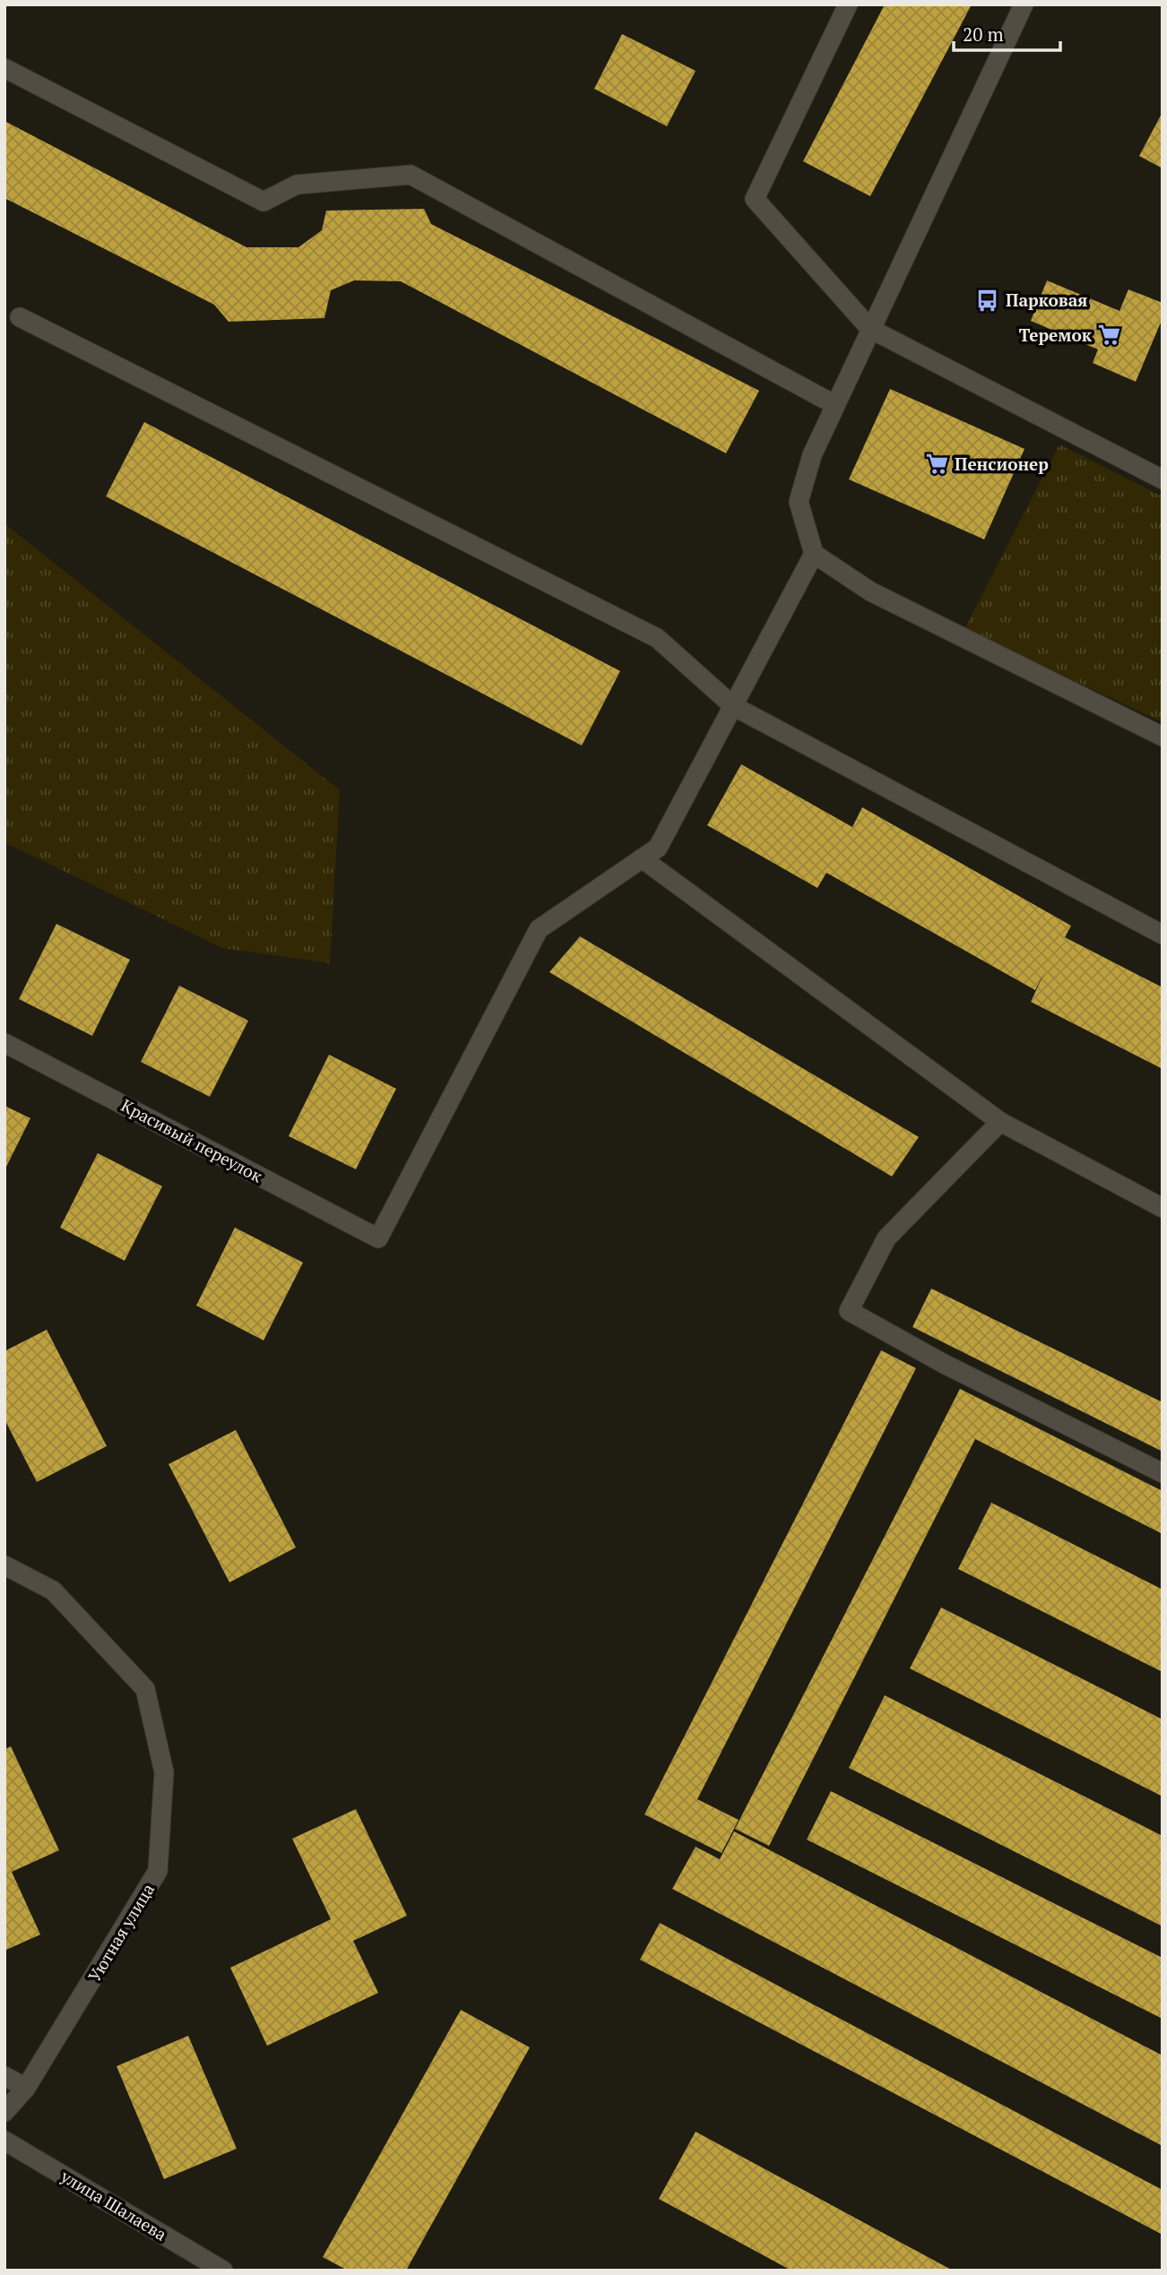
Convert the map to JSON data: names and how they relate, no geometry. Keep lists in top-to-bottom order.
{
  "streets": {
    "street": ["Красивый переулок", "Уютная улица", "улица Шалаева"]
  },
  "places": {
    "bus stop": ["Парковая"],
    "supermarket": ["Теремок", "Пенсионер"]
  },
  "scale_bar": "20 m"
}
